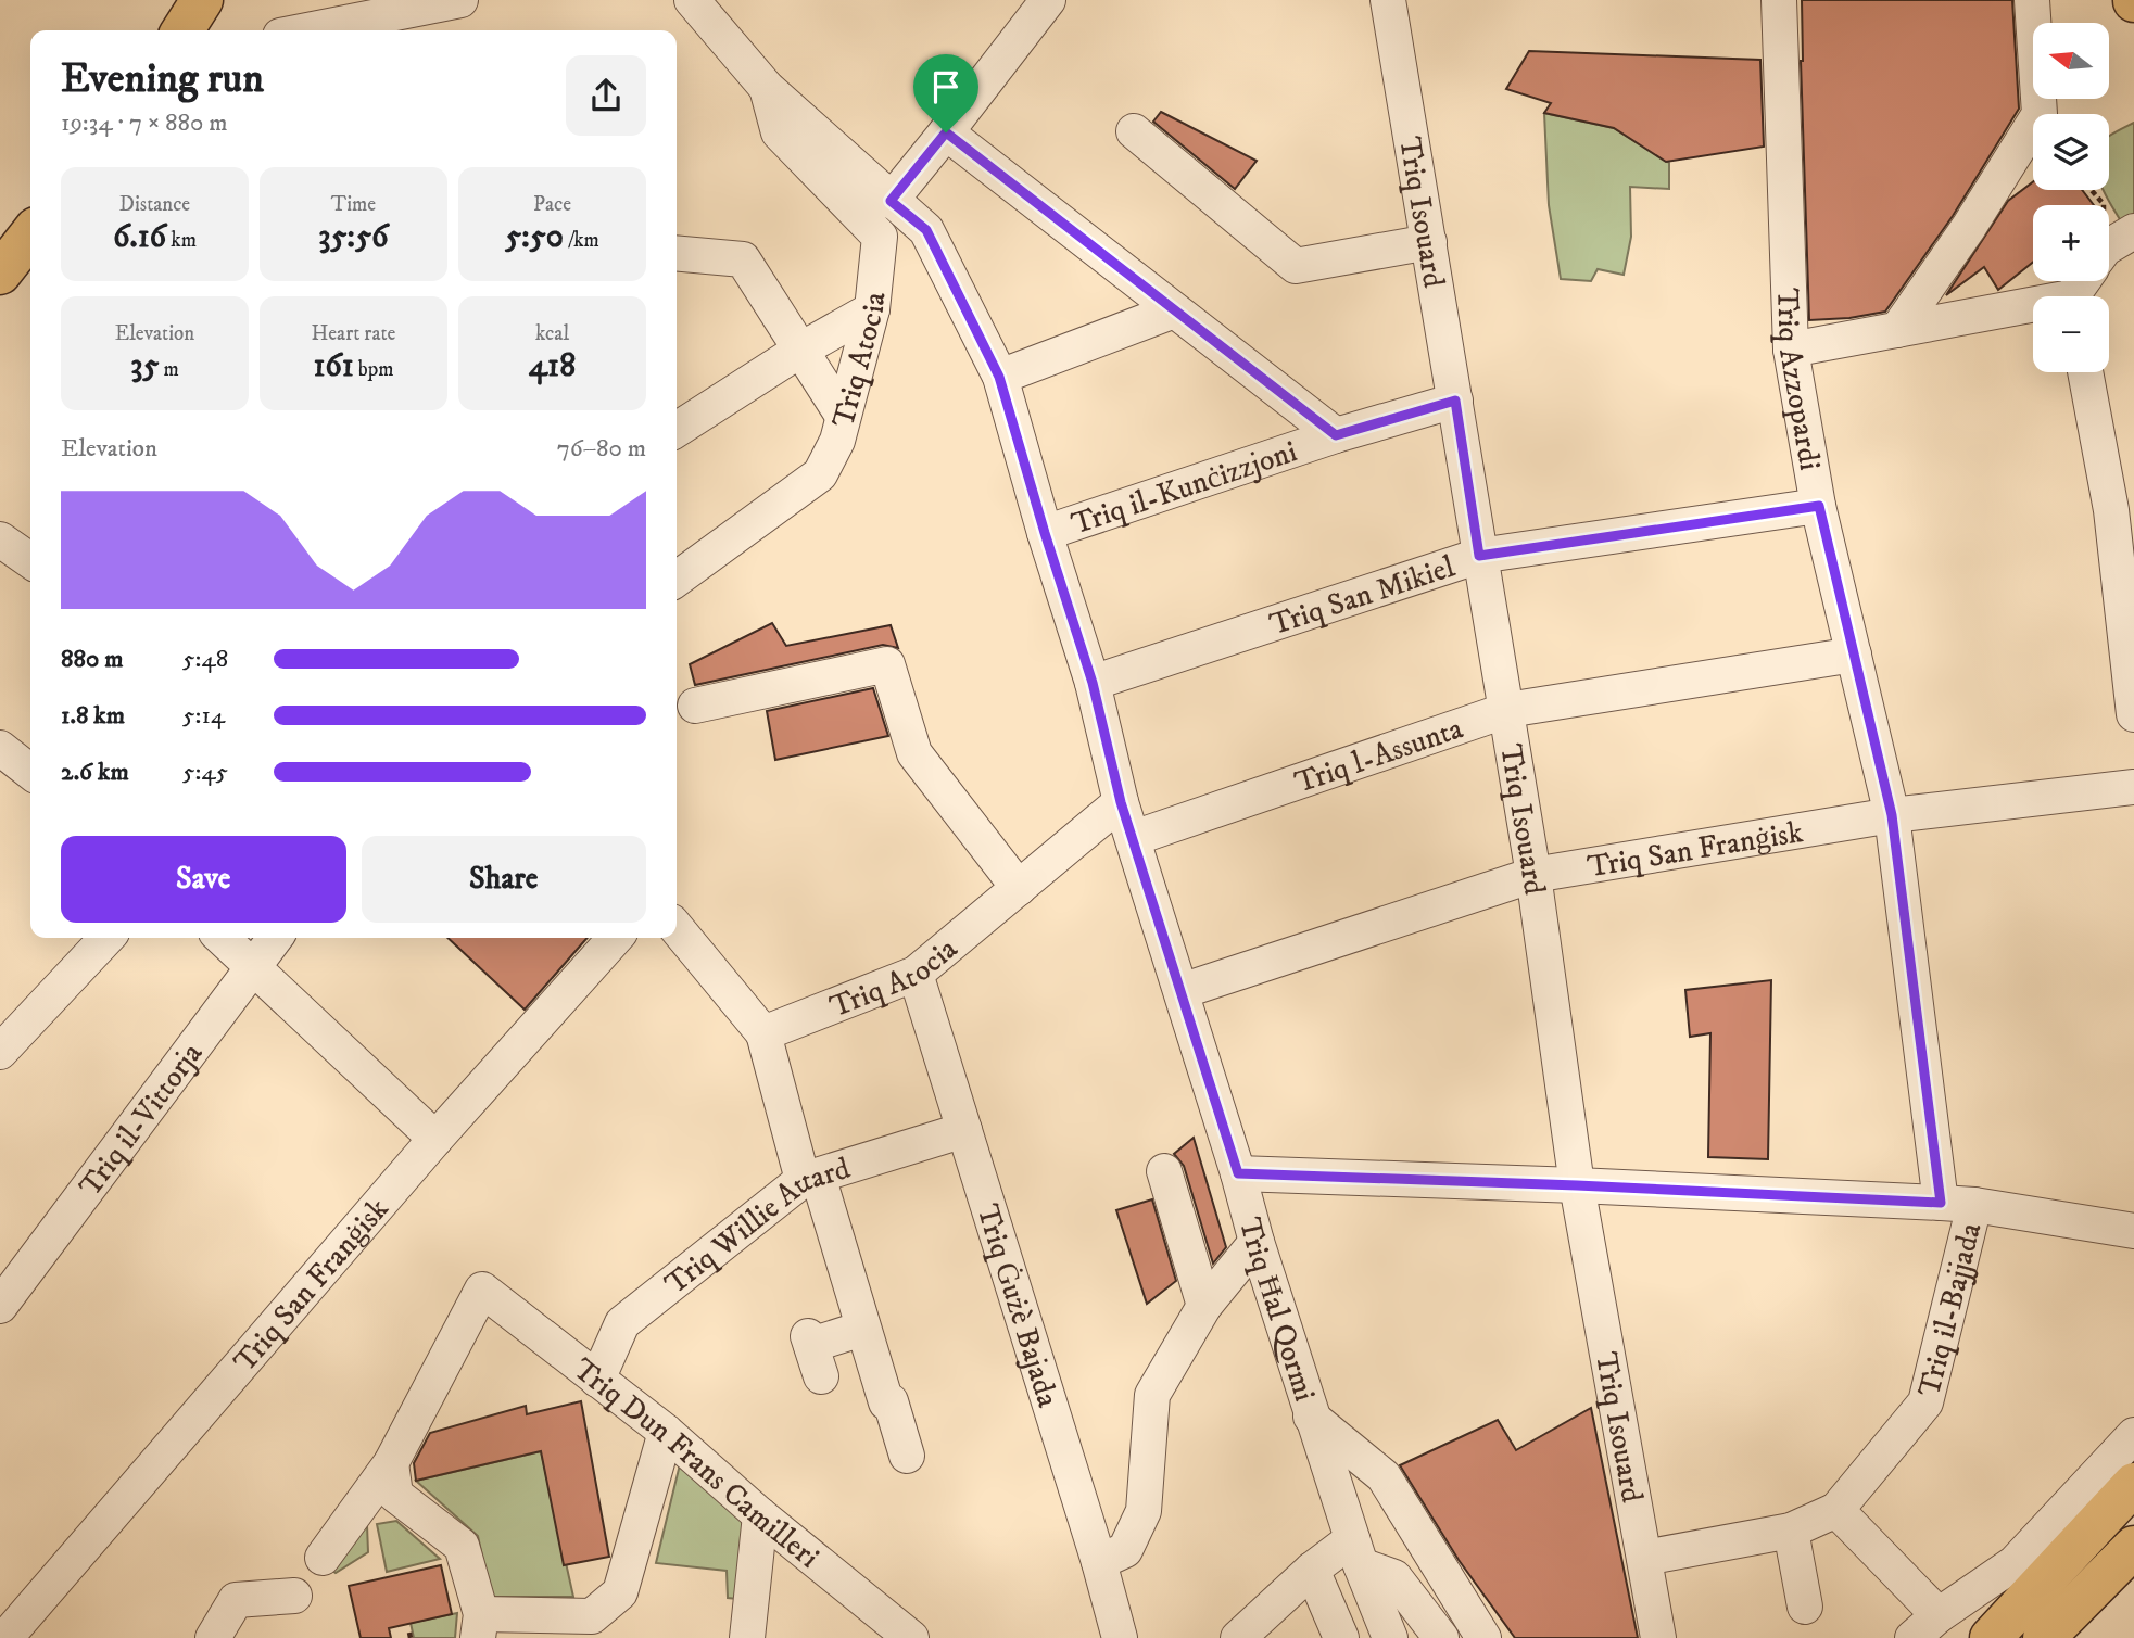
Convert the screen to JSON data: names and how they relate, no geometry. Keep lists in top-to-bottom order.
{
  "streets": {
    "street": [
      "Triq Isouard",
      "Triq Atocia",
      "Triq Azzopardi",
      "Triq il-Kunċizzjoni",
      "Triq San Mikiel",
      "Triq l-Assunta",
      "Triq San Franġisk",
      "Triq il-Vittorja",
      "Triq Willie Attard",
      "Triq Ġużè Bajada",
      "Triq Ħal Qormi",
      "Triq il-Bajjada",
      "Triq Dun Frans Camilleri"
    ]
  },
  "crossings": [
    ["Triq Isouard", "Triq il-Kunċizzjoni"],
    ["Triq Isouard", "Triq San Mikiel"],
    ["Triq Isouard", "Triq l-Assunta"],
    ["Triq Isouard", "Triq San Franġisk"],
    ["Triq Atocia", "Triq Ġużè Bajada"],
    ["Triq Atocia", "Triq Ħal Qormi"],
    ["Triq Azzopardi", "Triq San Mikiel"],
    ["Triq Azzopardi", "Triq l-Assunta"],
    ["Triq Azzopardi", "Triq San Franġisk"],
    ["Triq il-Kunċizzjoni", "Triq Ħal Qormi"],
    ["Triq San Mikiel", "Triq Ħal Qormi"],
    ["Triq l-Assunta", "Triq Ħal Qormi"],
    ["Triq San Franġisk", "Triq Ħal Qormi"],
    ["Triq Willie Attard", "Triq Ġużè Bajada"],
    ["Triq Willie Attard", "Triq Dun Frans Camilleri"]
  ],
  "north": "left",
  "page": {
    "map_buttons": ["+", "−"],
    "heading": ["Evening run", "19:34 · 7 × 880 m"],
    "stats": [
      ["Distance", "6.16 km"],
      ["Time", "35:56"],
      ["Pace", "5:50 /km"],
      ["Elevation", "35 m"],
      ["Heart rate", "161 bpm"],
      ["kcal", "418"]
    ],
    "chart": ["Elevation", "76–80 m"],
    "list": [
      {
        "name": "880 m",
        "note": "5:48"
      },
      {
        "name": "1.8 km",
        "note": "5:14"
      },
      {
        "name": "2.6 km",
        "note": "5:45"
      }
    ],
    "buttons": ["Save", "Share"]
  }
}
